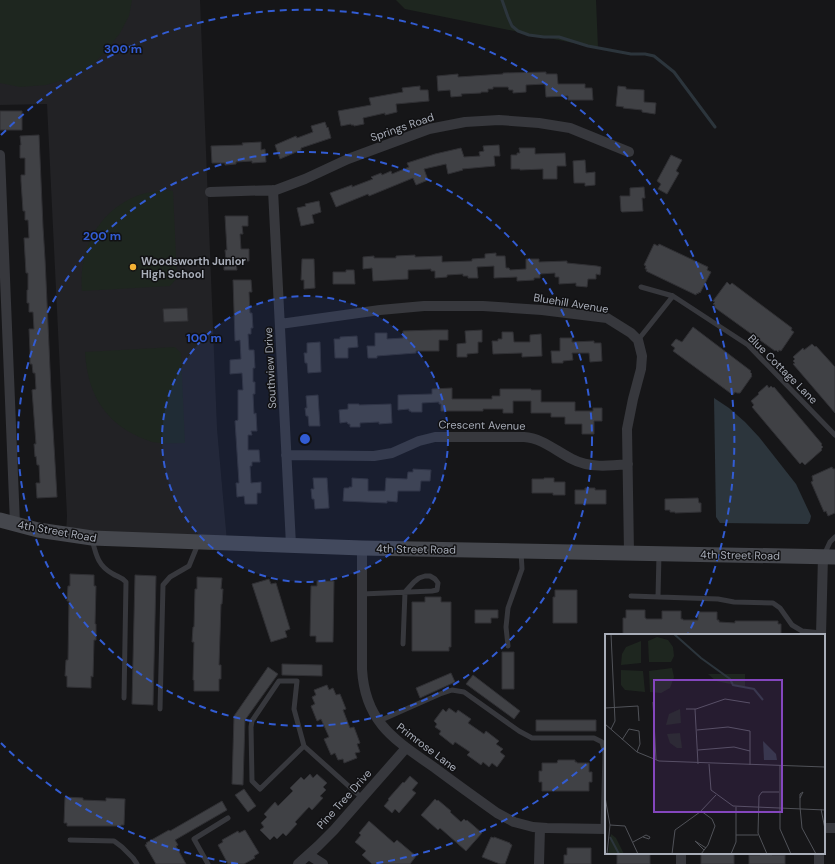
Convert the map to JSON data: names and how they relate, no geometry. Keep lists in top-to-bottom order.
{
  "streets": {
    "street": [
      "Springs Road",
      "Bluehill Avenue",
      "Southview Drive",
      "Crescent Avenue",
      "4th Street Road",
      "Primrose Lane",
      "Pine Tree Drive"
    ],
    "lane": ["Blue Cottage Lane"]
  },
  "crossings": [
    ["Springs Road", "Southview Drive"],
    ["Bluehill Avenue", "Southview Drive"],
    ["Southview Drive", "Crescent Avenue"],
    ["Southview Drive", "4th Street Road"],
    ["4th Street Road", "Primrose Lane"],
    ["Primrose Lane", "Pine Tree Drive"]
  ],
  "places": ["Woodsworth Junior High School"],
  "rings": ["300 m", "200 m", "100 m"]
}
